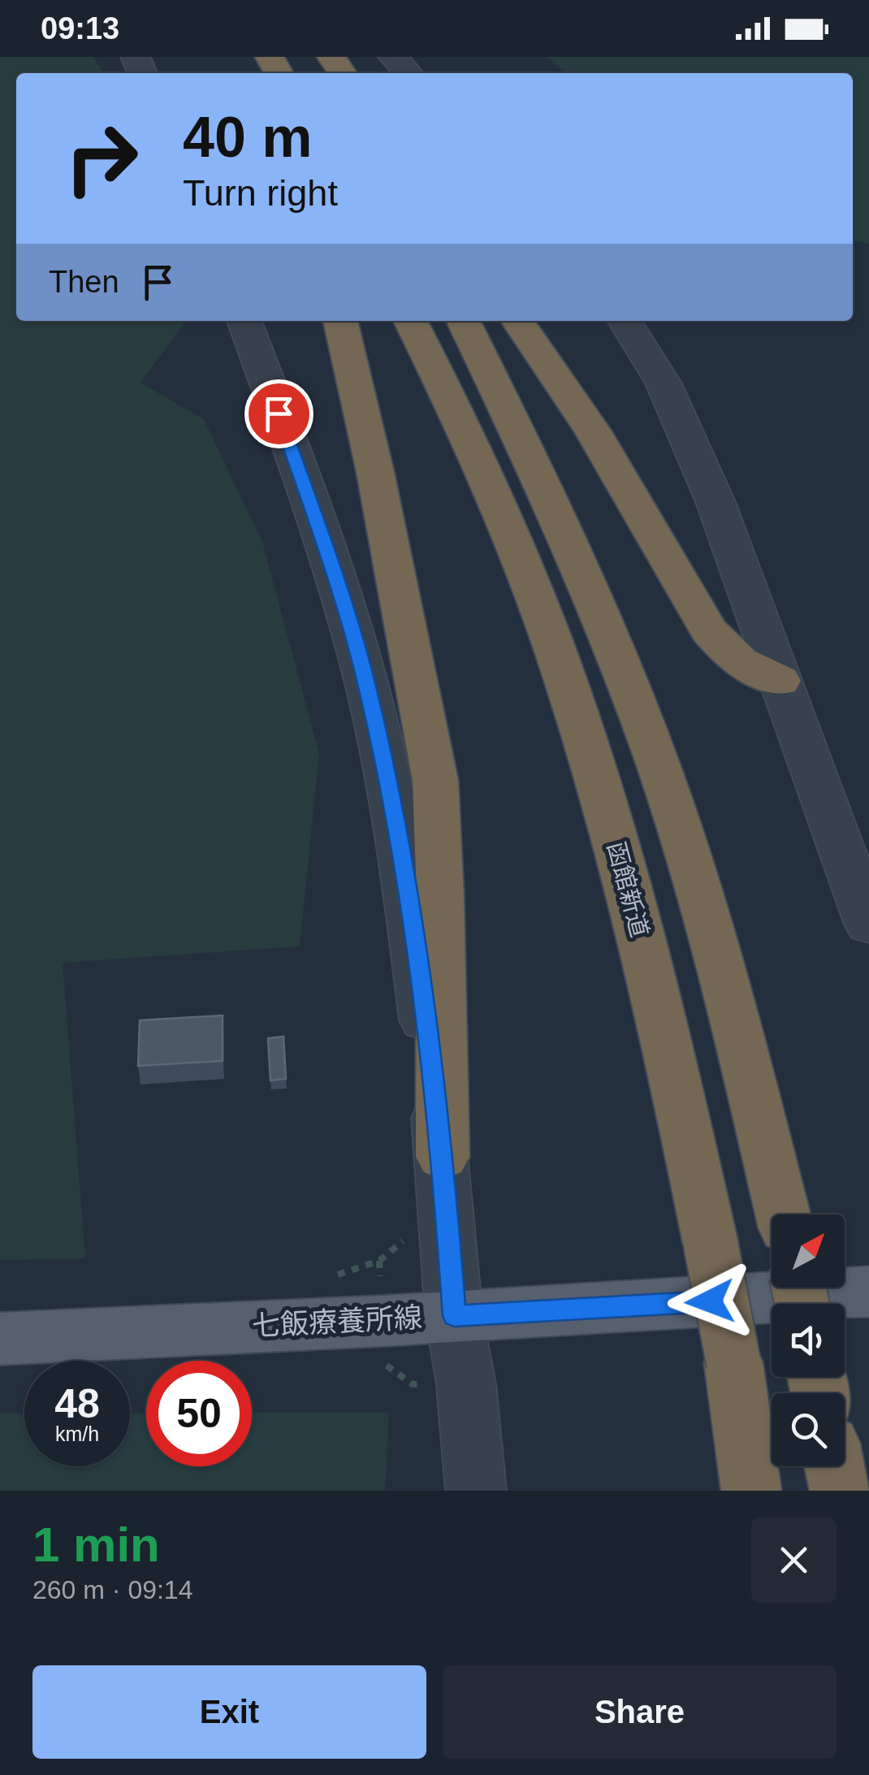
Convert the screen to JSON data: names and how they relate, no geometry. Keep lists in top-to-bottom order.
{
  "streets": {
    "highway": ["函館新道"],
    "main road": ["七飯療養所線"]
  },
  "north": "top right",
  "page": {
    "status": "09:13",
    "turn": ["40 m", "Turn right"],
    "then": "Then",
    "speed": "48 km/h",
    "limit": "50",
    "heading": ["1 min", "260 m · 09:14"],
    "buttons": ["Exit", "Share"]
  }
}
